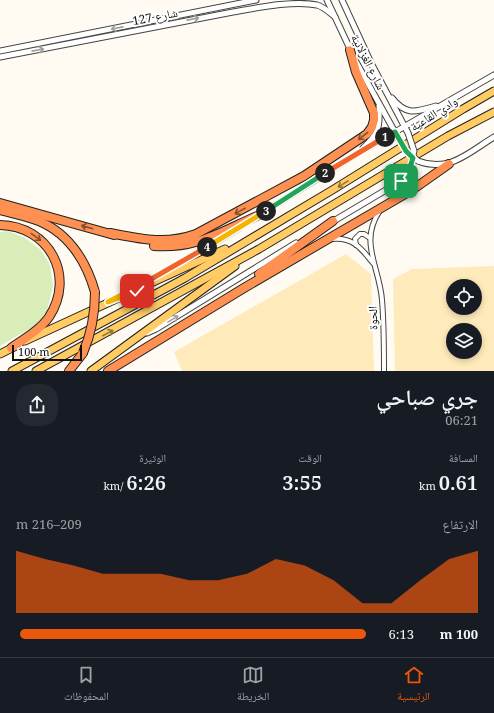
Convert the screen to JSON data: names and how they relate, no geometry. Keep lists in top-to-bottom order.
{
  "streets": {
    "main road": ["وادي القاعية"],
    "street": ["شارع 127", "شارع الغزلانية", "الحوة"]
  },
  "crossings": [
    ["شارع 127", "شارع الغزلانية"],
    ["شارع الغزلانية", "وادي القاعية"]
  ],
  "scale_bar": "100 m",
  "page": {
    "pins": [
      "1",
      "2",
      "3",
      "4"
    ],
    "scale": "100 m",
    "heading": ["جري صباحي", "06:21"],
    "stats": [
      ["المسافة", "0.61 km"],
      ["الوقت", "3:55"],
      ["الوتيرة", "6:26 /km"]
    ],
    "chart": ["الارتفاع", "209–216 m"],
    "list": [
      {
        "name": "100 m",
        "note": "6:13"
      }
    ],
    "tabs": ["الرئيسية", "الخريطة", "المحفوظات"]
  }
}
